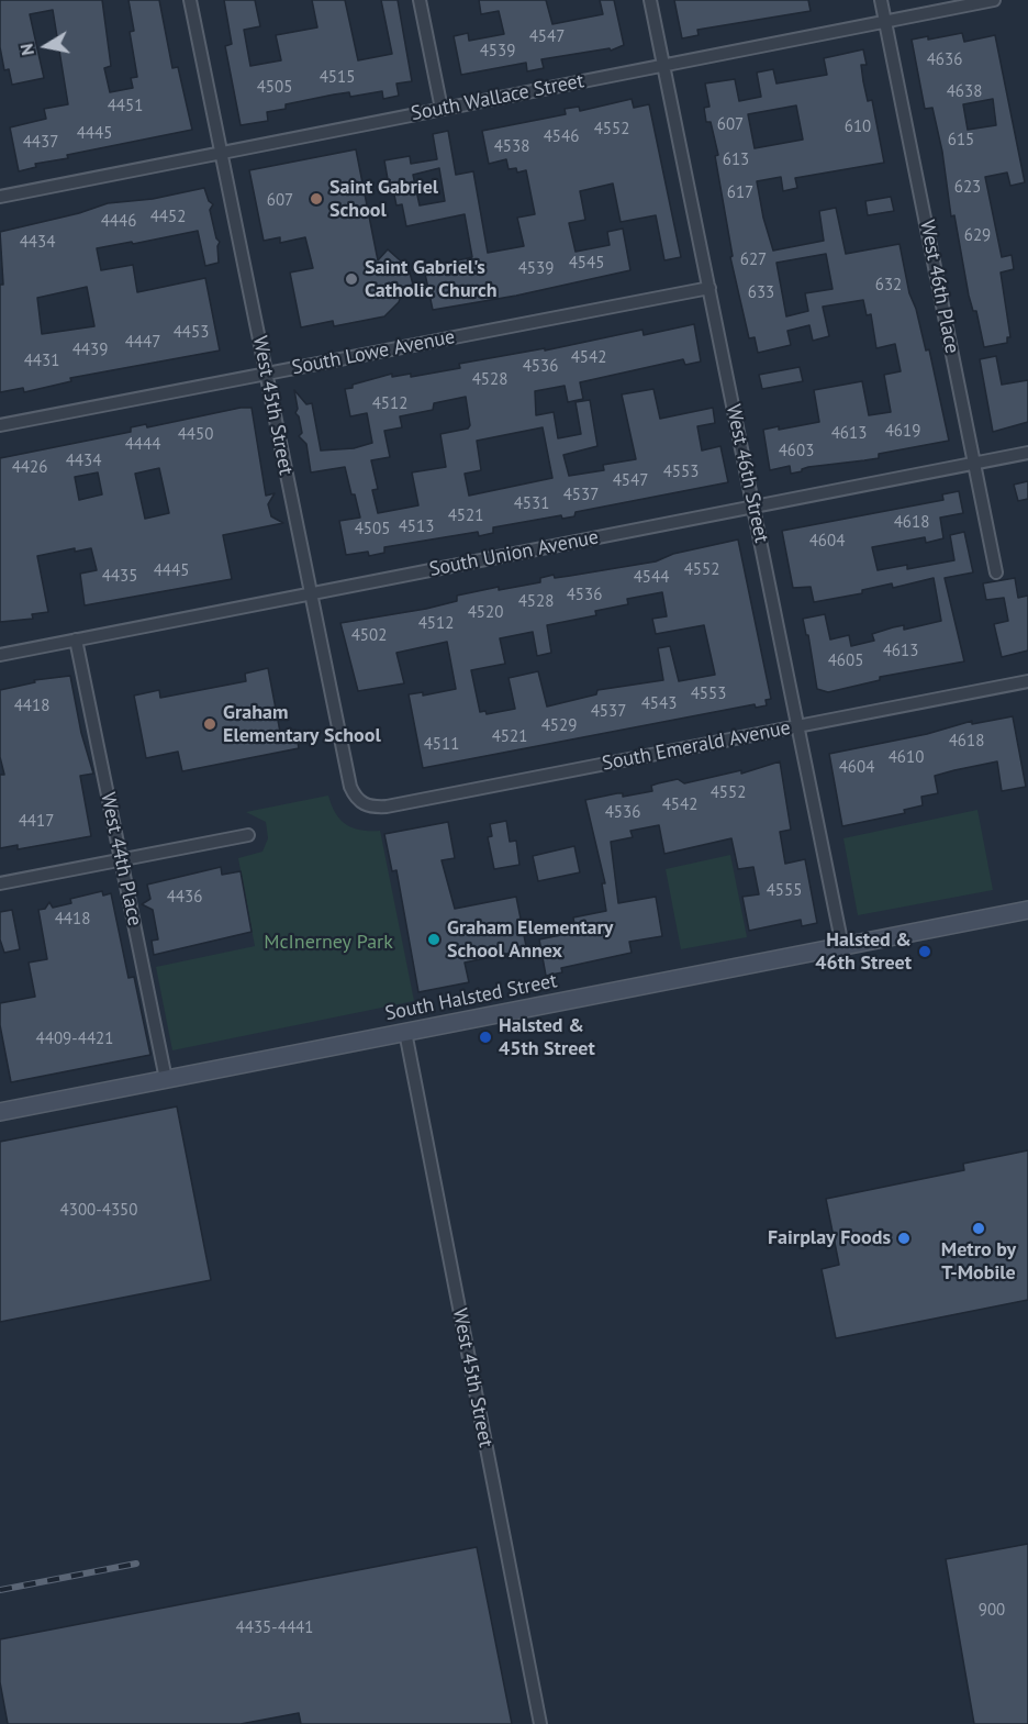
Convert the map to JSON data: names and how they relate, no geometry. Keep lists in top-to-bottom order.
{
  "streets": {
    "main road": ["South Halsted Street"],
    "street": [
      "South Wallace Street",
      "West 46th Place",
      "South Lowe Avenue",
      "West 45th Street",
      "West 46th Street",
      "South Union Avenue",
      "South Emerald Avenue",
      "West 44th Place"
    ]
  },
  "crossings": [
    ["South Wallace Street", "West 46th Place"],
    ["South Wallace Street", "West 45th Street"],
    ["South Wallace Street", "West 46th Street"],
    ["West 46th Place", "South Union Avenue"],
    ["South Lowe Avenue", "West 45th Street"],
    ["South Lowe Avenue", "West 46th Street"],
    ["West 45th Street", "South Union Avenue"],
    ["West 45th Street", "South Emerald Avenue"],
    ["West 45th Street", "South Halsted Street"],
    ["West 46th Street", "South Union Avenue"],
    ["West 46th Street", "South Emerald Avenue"],
    ["West 46th Street", "South Halsted Street"],
    ["South Union Avenue", "West 44th Place"],
    ["West 44th Place", "South Halsted Street"]
  ],
  "parks": ["McInerney Park"],
  "places": [
    "Saint Gabriel School",
    "Saint Gabriel's Catholic Church",
    "Graham Elementary School",
    "Graham Elementary School Annex",
    "Halsted & 46th Street",
    "Halsted & 45th Street",
    "Metro by T-Mobile",
    "Fairplay Foods"
  ],
  "house_numbers": [
    "4547",
    "4539",
    "4636",
    "4515",
    "4505",
    "4638",
    "4451",
    "607",
    "610",
    "4552",
    "4445",
    "4546",
    "615",
    "4437",
    "4538",
    "613",
    "623",
    "617",
    "607",
    "4452",
    "4446",
    "629",
    "4434",
    "627",
    "4545",
    "4539",
    "632",
    "633",
    "4453",
    "4447",
    "4439",
    "4542",
    "4431",
    "4536",
    "4528",
    "4512",
    "4619",
    "4613",
    "4450",
    "4444",
    "4603",
    "4434",
    "4426",
    "4553",
    "4547",
    "4537",
    "4531",
    "4521",
    "4618",
    "4513",
    "4505",
    "4604",
    "4552",
    "4445",
    "4435",
    "4544",
    "4536",
    "4528",
    "4520",
    "4512",
    "4502",
    "4613",
    "4605",
    "4553",
    "4543",
    "4418",
    "4537",
    "4529",
    "4521",
    "4618",
    "4511",
    "4610",
    "4604",
    "4552",
    "4542",
    "4536",
    "4417",
    "4555",
    "4436",
    "4418",
    "4409-4421",
    "4300-4350",
    "900",
    "4435-4441"
  ],
  "north": "left"
}
